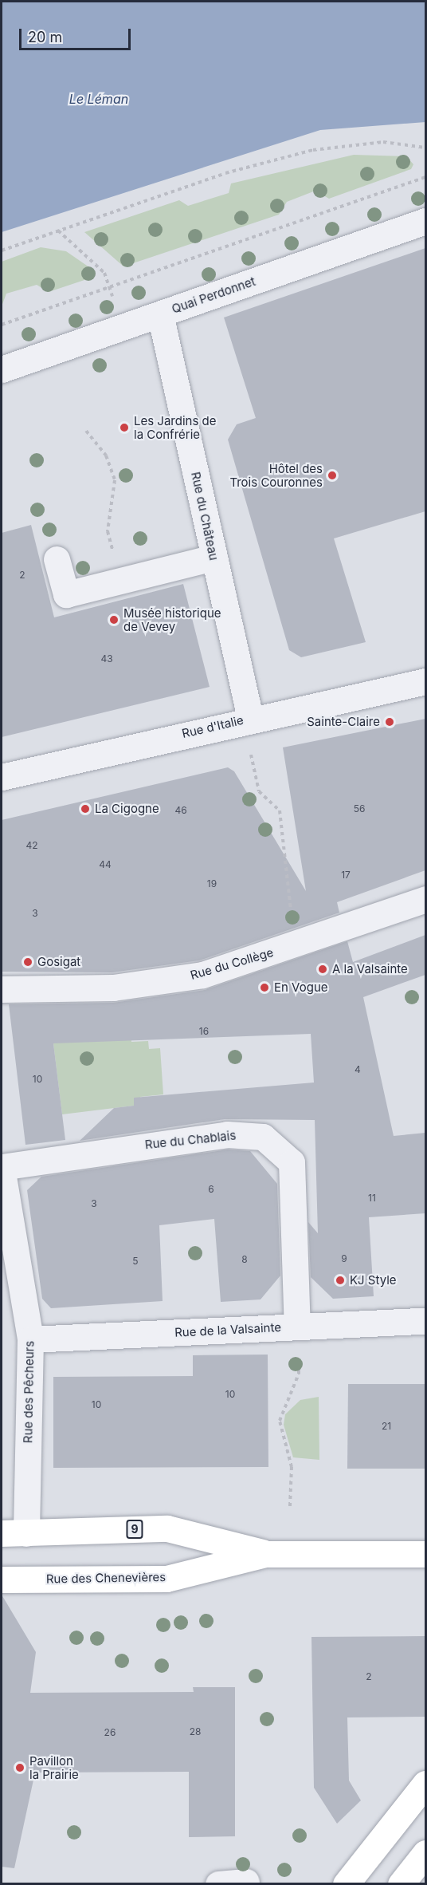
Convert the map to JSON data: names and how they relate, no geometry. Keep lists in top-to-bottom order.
{
  "streets": {
    "main road": ["9", "Rue des Chenevières"],
    "street": [
      "Quai Perdonnet",
      "Rue du Château",
      "Rue d'Italie",
      "Rue du Collège",
      "Rue du Chablais",
      "Rue de la Valsainte",
      "Rue des Pêcheurs"
    ]
  },
  "crossings": [
    ["Quai Perdonnet", "Rue du Château"],
    ["Rue du Château", "Rue d'Italie"],
    ["Rue du Chablais", "Rue de la Valsainte"],
    ["Rue du Chablais", "Rue des Pêcheurs"],
    ["Rue de la Valsainte", "Rue des Pêcheurs"],
    ["Rue des Pêcheurs", "Rue des Chenevières"]
  ],
  "water": ["Le Léman"],
  "places": [
    "Les Jardins de la Confrérie",
    "Hôtel des Trois Couronnes",
    "Musée historique de Vevey",
    "Sainte-Claire",
    "La Cigogne",
    "Gosigat",
    "A la Valsainte",
    "En Vogue",
    "KJ Style",
    "Pavillon la Prairie"
  ],
  "house_numbers": [
    "2",
    "43",
    "56",
    "46",
    "42",
    "44",
    "17",
    "19",
    "3",
    "16",
    "4",
    "10",
    "6",
    "11",
    "3",
    "9",
    "8",
    "5",
    "10",
    "10",
    "21",
    "2",
    "28",
    "26"
  ],
  "scale_bar": "20 m"
}
